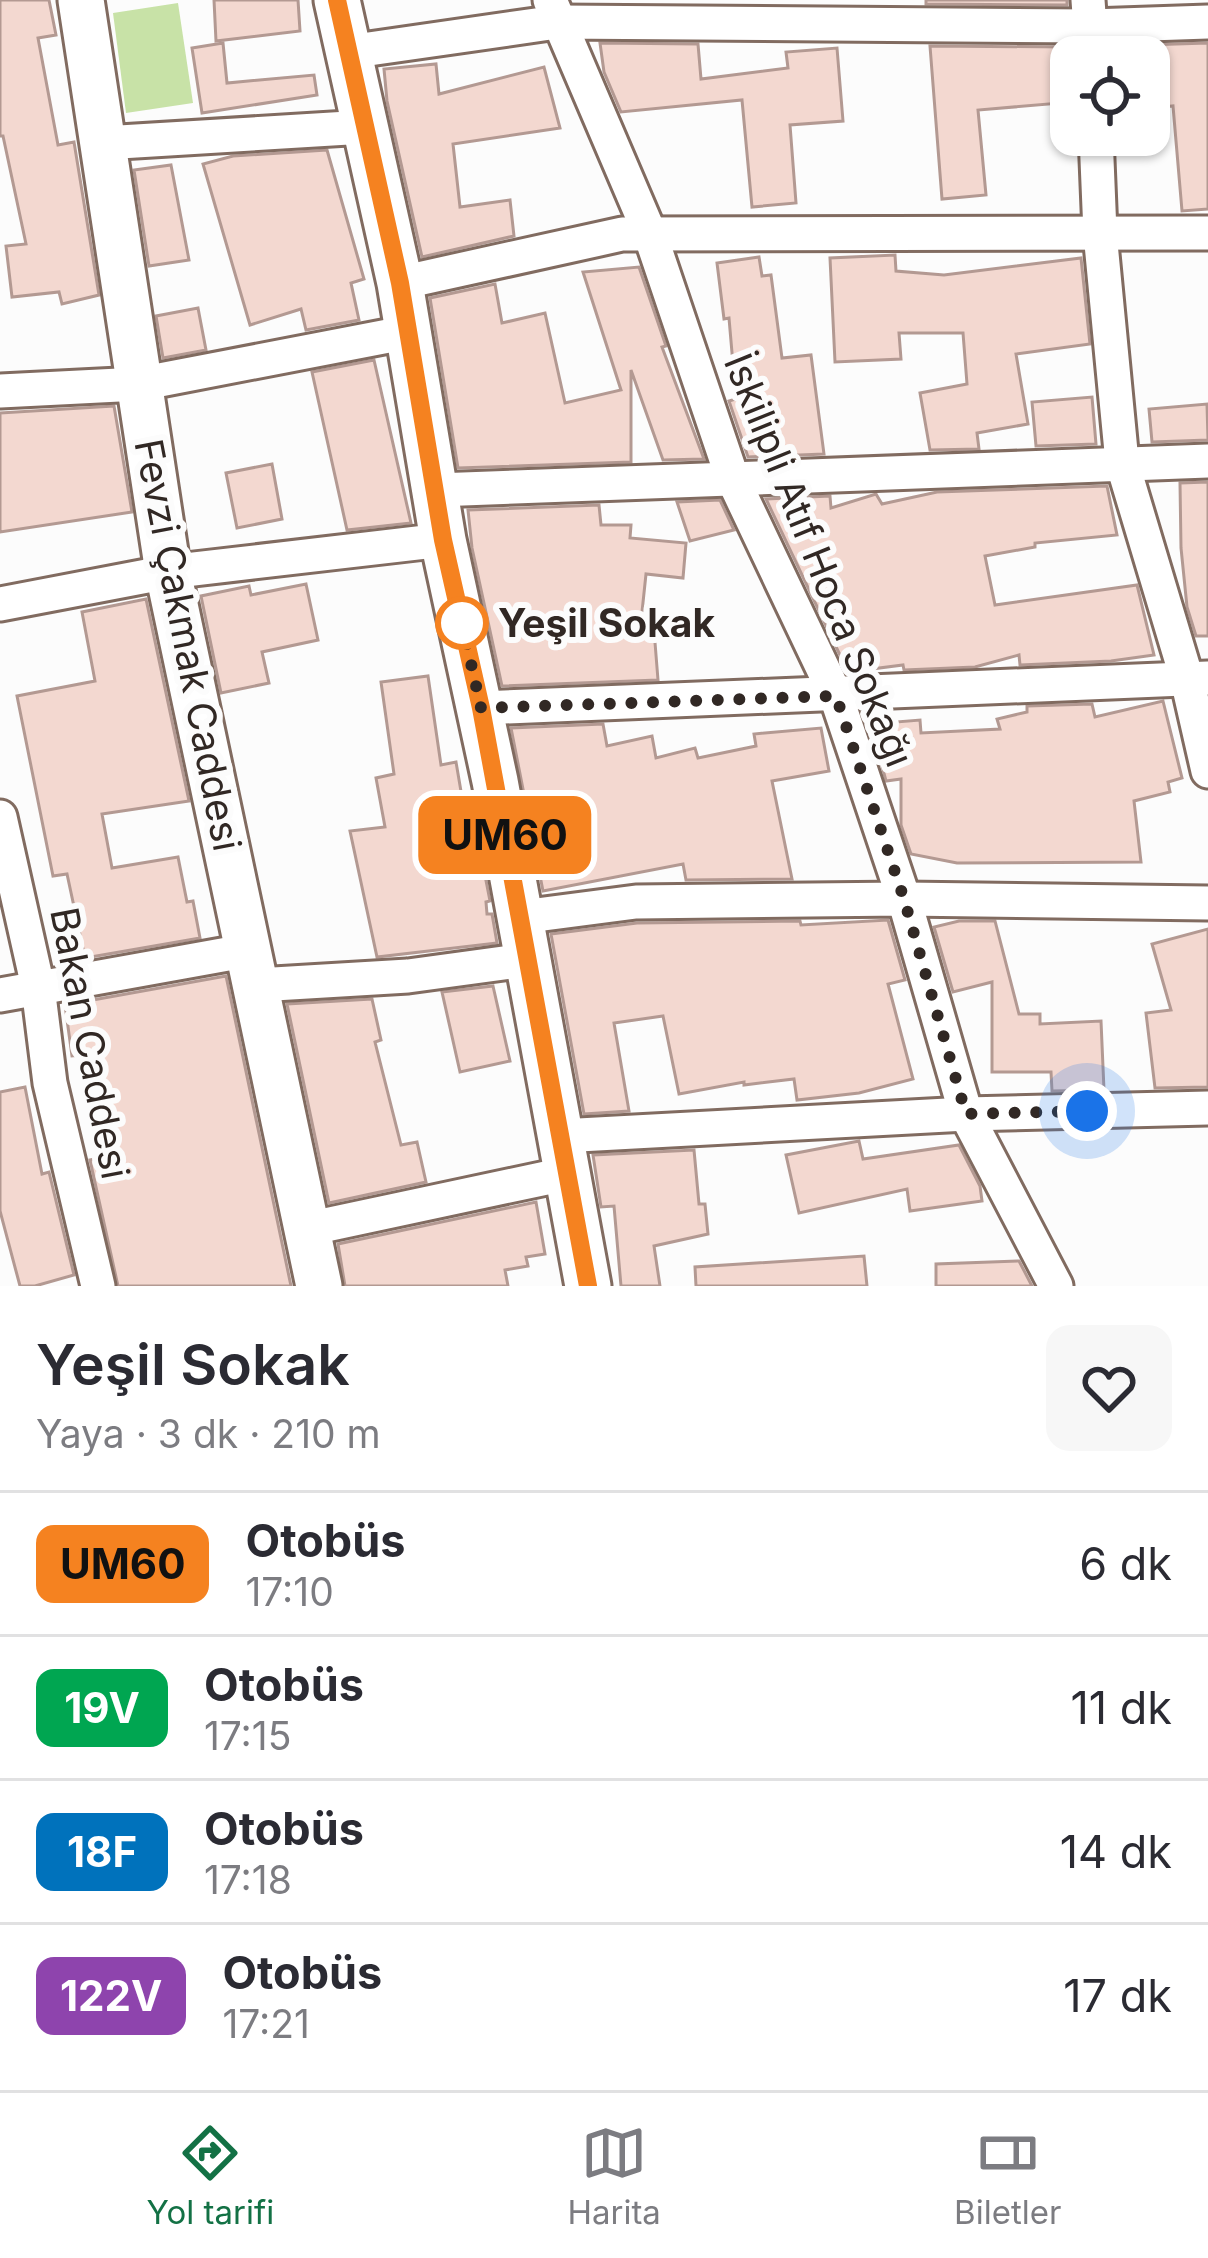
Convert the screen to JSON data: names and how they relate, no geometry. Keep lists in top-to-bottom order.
{
  "streets": {
    "main road": ["Fevzi Çakmak Caddesi"],
    "street": ["İskilipli Atıf Hoca Sokağı", "Bakan Caddesi"]
  },
  "places": ["Yeşil Sokak"],
  "lines": ["bus line UM60"],
  "page": {
    "on_map": "UM60",
    "heading": ["Yeşil Sokak", "Yaya · 3 dk · 210 m"],
    "list": [
      {
        "mark": "UM60",
        "name": "Otobüs",
        "note": "17:10",
        "value": "6 dk"
      },
      {
        "mark": "19V",
        "name": "Otobüs",
        "note": "17:15",
        "value": "11 dk"
      },
      {
        "mark": "18F",
        "name": "Otobüs",
        "note": "17:18",
        "value": "14 dk"
      },
      {
        "mark": "122V",
        "name": "Otobüs",
        "note": "17:21",
        "value": "17 dk"
      }
    ],
    "tabs": ["Yol tarifi", "Harita", "Biletler"]
  }
}
